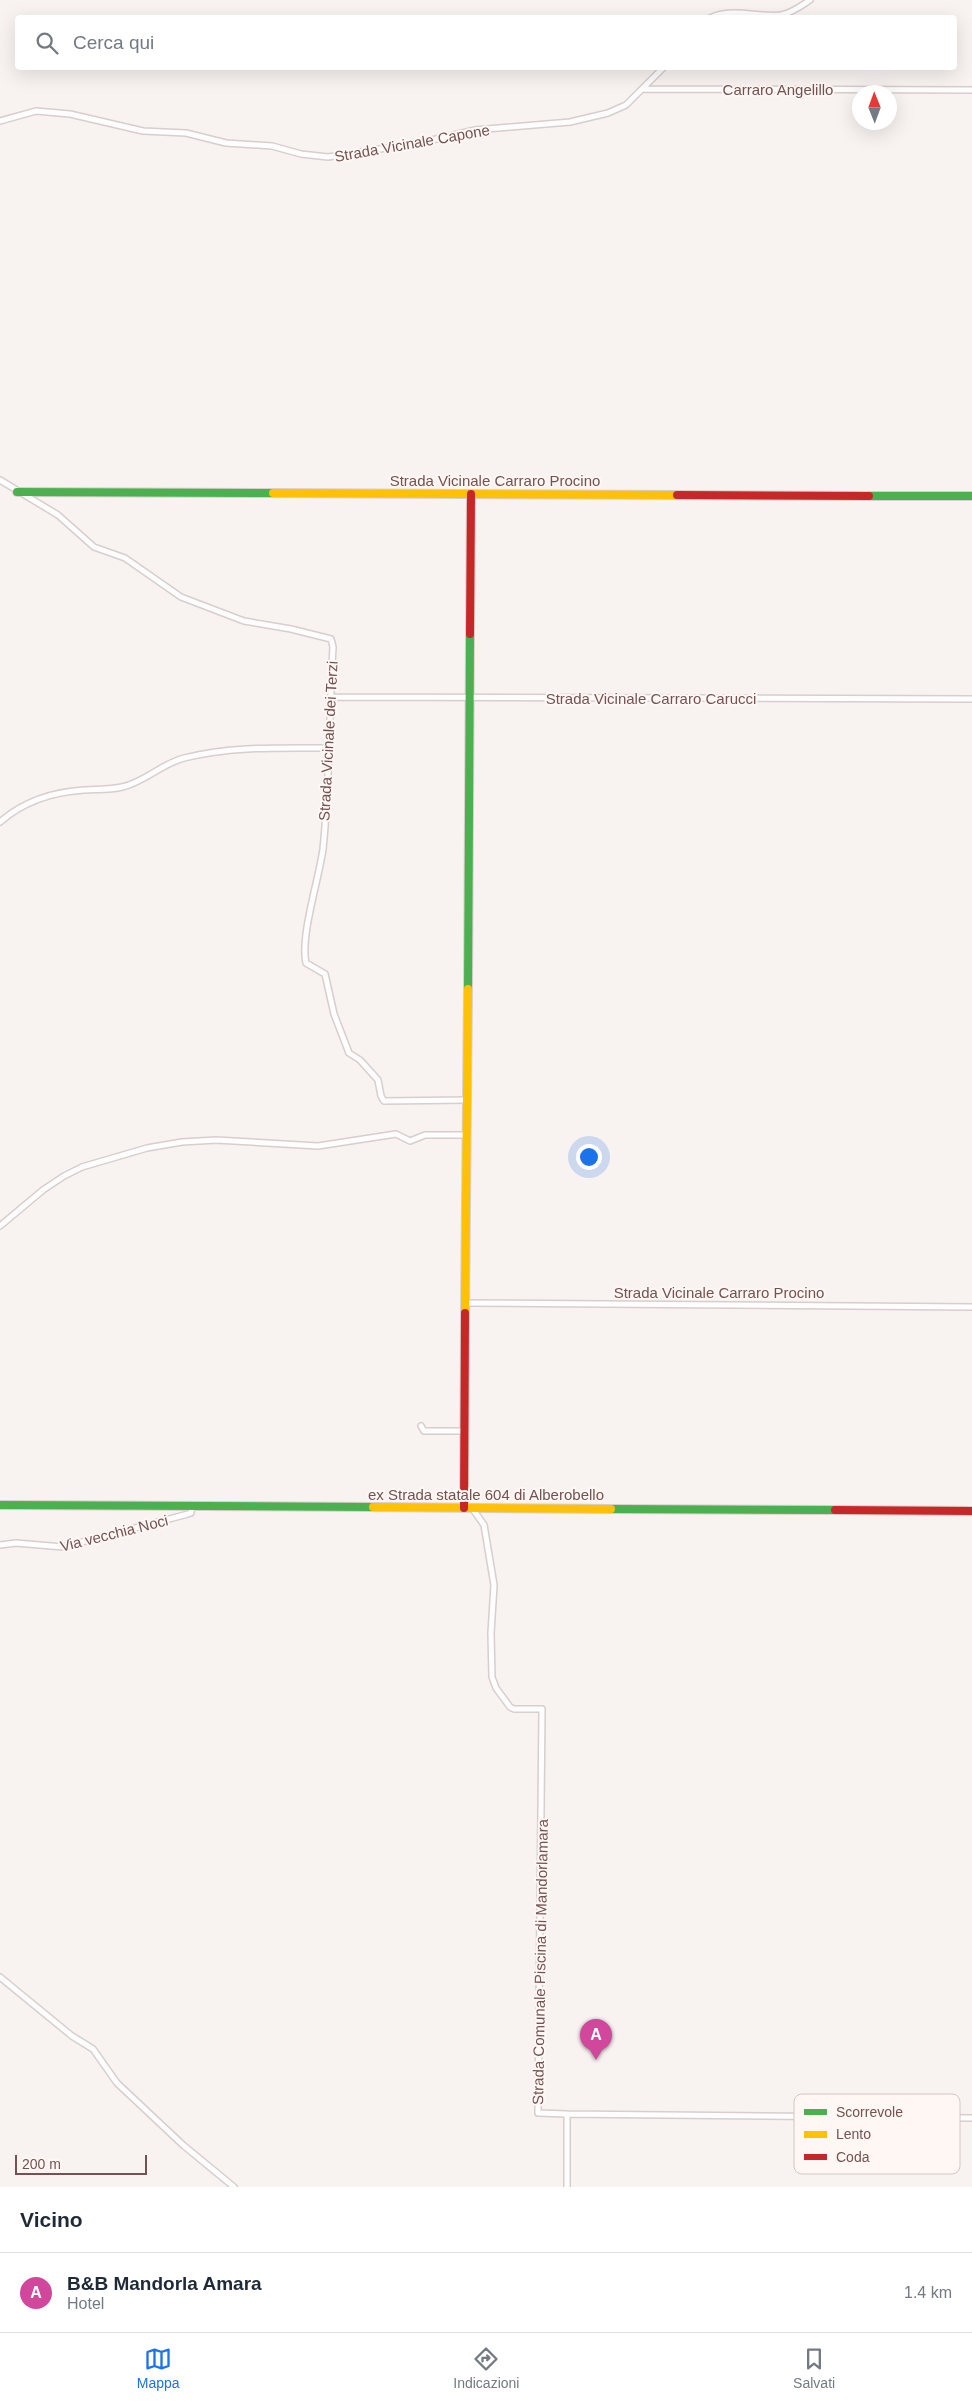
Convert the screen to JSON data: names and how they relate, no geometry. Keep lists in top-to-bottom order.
{
  "streets": {
    "street": [
      "Carraro Angelillo",
      "Strada Vicinale Capone",
      "Strada Vicinale Carraro Procino",
      "Strada Vicinale Carraro Carucci",
      "Strada Vicinale dei Terzi",
      "ex Strada statale 604 di Alberobello",
      "Via vecchia Noci",
      "Strada Comunale Piscina di Mandorlamara"
    ]
  },
  "crossings": [
    ["Carraro Angelillo", "Strada Vicinale Capone"],
    ["Strada Vicinale Carraro Procino", "Strada Vicinale dei Terzi"],
    ["Strada Vicinale Carraro Carucci", "Strada Vicinale dei Terzi"],
    ["ex Strada statale 604 di Alberobello", "Via vecchia Noci"],
    ["ex Strada statale 604 di Alberobello", "Strada Comunale Piscina di Mandorlamara"]
  ],
  "legend": ["Scorrevole", "Lento", "Coda"],
  "scale_bar": "200 m",
  "north": "top",
  "page": {
    "search": "Cerca qui",
    "pins": "A",
    "scale": "200 m",
    "heading": "Vicino",
    "list": [
      {
        "mark": "A",
        "name": "B&B Mandorla Amara",
        "note": "Hotel",
        "value": "1.4 km"
      }
    ],
    "nav": ["Mappa", "Indicazioni", "Salvati"]
  }
}
